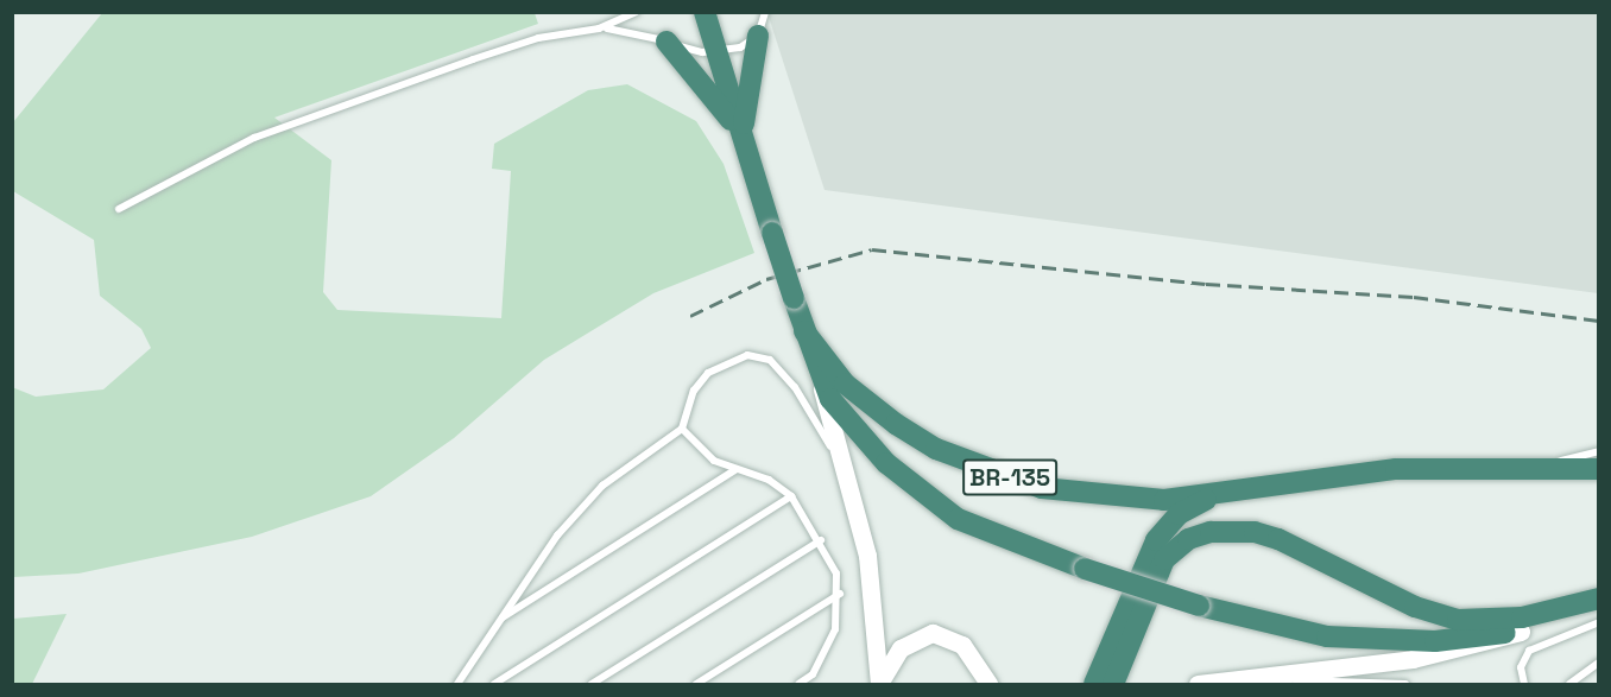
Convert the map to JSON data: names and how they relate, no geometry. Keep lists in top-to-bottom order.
{
  "streets": {
    "highway": ["BR-135"]
  }
}
